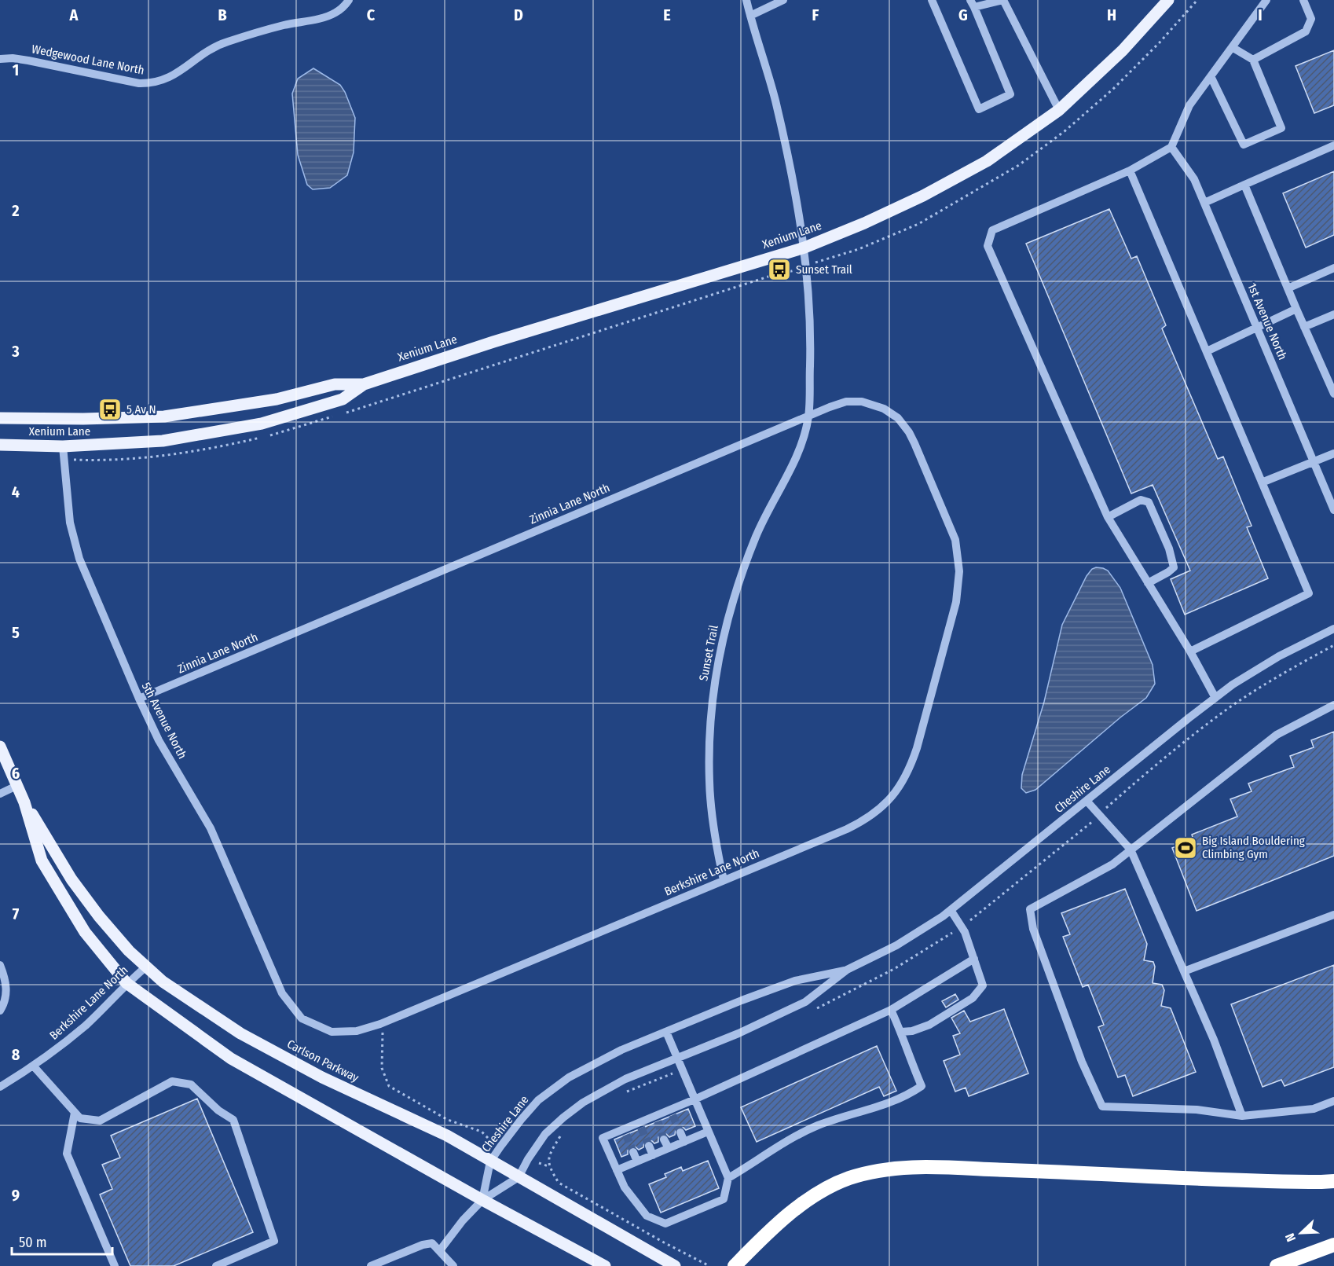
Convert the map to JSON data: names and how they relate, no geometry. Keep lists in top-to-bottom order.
{
  "streets": {
    "main road": ["Xenium Lane", "Carlson Parkway"],
    "street": [
      "Wedgewood Lane North",
      "1st Avenue North",
      "Zinnia Lane North",
      "Sunset Trail",
      "5th Avenue North",
      "Cheshire Lane",
      "Berkshire Lane North"
    ]
  },
  "crossings": [
    ["Xenium Lane", "Sunset Trail"],
    ["Xenium Lane", "5th Avenue North"],
    ["Zinnia Lane North", "Sunset Trail"],
    ["Zinnia Lane North", "5th Avenue North"],
    ["Zinnia Lane North", "Berkshire Lane North"],
    ["Sunset Trail", "Berkshire Lane North"],
    ["5th Avenue North", "Berkshire Lane North"],
    ["Cheshire Lane", "Carlson Parkway"],
    ["Berkshire Lane North", "Carlson Parkway"]
  ],
  "places": {
    "bus stop": ["Sunset Trail", "5 Av N"],
    "sports": ["Big Island Bouldering Climbing Gym"]
  },
  "scale_bar": "50 m",
  "north": "bottom left",
  "grid": {
    "columns": [
      "A",
      "B",
      "C",
      "D",
      "E",
      "F",
      "G",
      "H",
      "I"
    ],
    "rows": [
      "1",
      "2",
      "3",
      "4",
      "5",
      "6",
      "7",
      "8",
      "9"
    ]
  }
}
